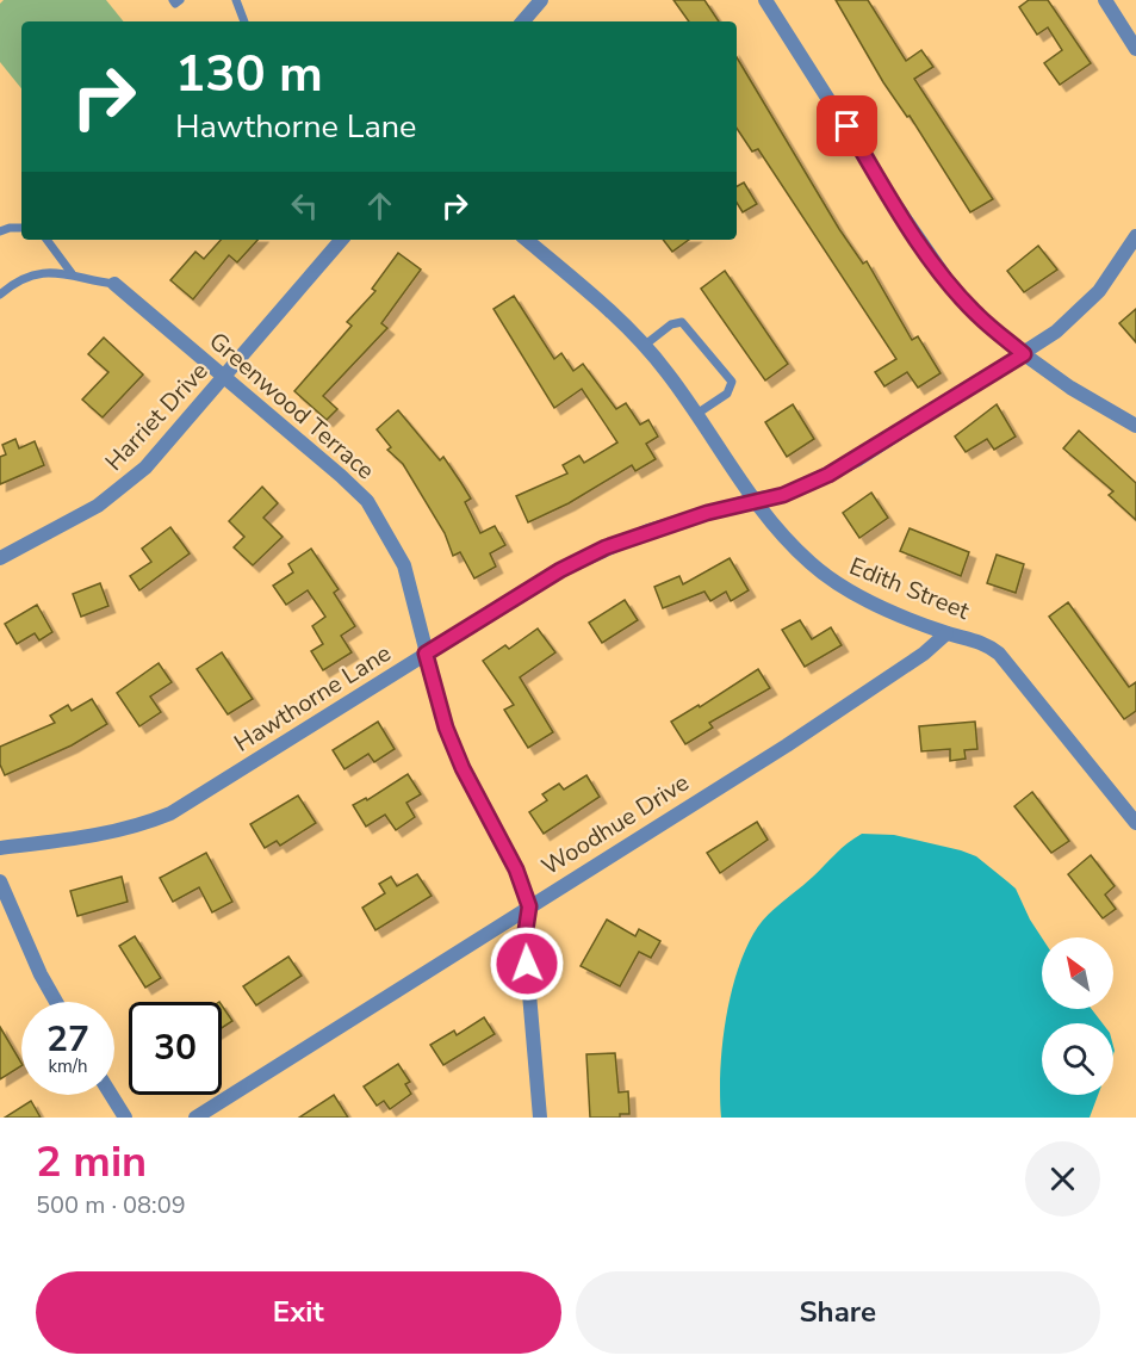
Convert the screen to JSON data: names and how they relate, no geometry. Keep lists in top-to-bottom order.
{
  "streets": {
    "street": [
      "Greenwood Terrace",
      "Harriet Drive",
      "Edith Street",
      "Hawthorne Lane",
      "Woodhue Drive"
    ]
  },
  "crossings": [
    ["Greenwood Terrace", "Harriet Drive"],
    ["Greenwood Terrace", "Hawthorne Lane"],
    ["Greenwood Terrace", "Woodhue Drive"],
    ["Edith Street", "Hawthorne Lane"],
    ["Edith Street", "Woodhue Drive"]
  ],
  "north": "top left",
  "page": {
    "turn": ["130 m", "Hawthorne Lane"],
    "speed": "27 km/h",
    "limit": "30",
    "heading": ["2 min", "500 m · 08:09"],
    "buttons": ["Exit", "Share"]
  }
}
